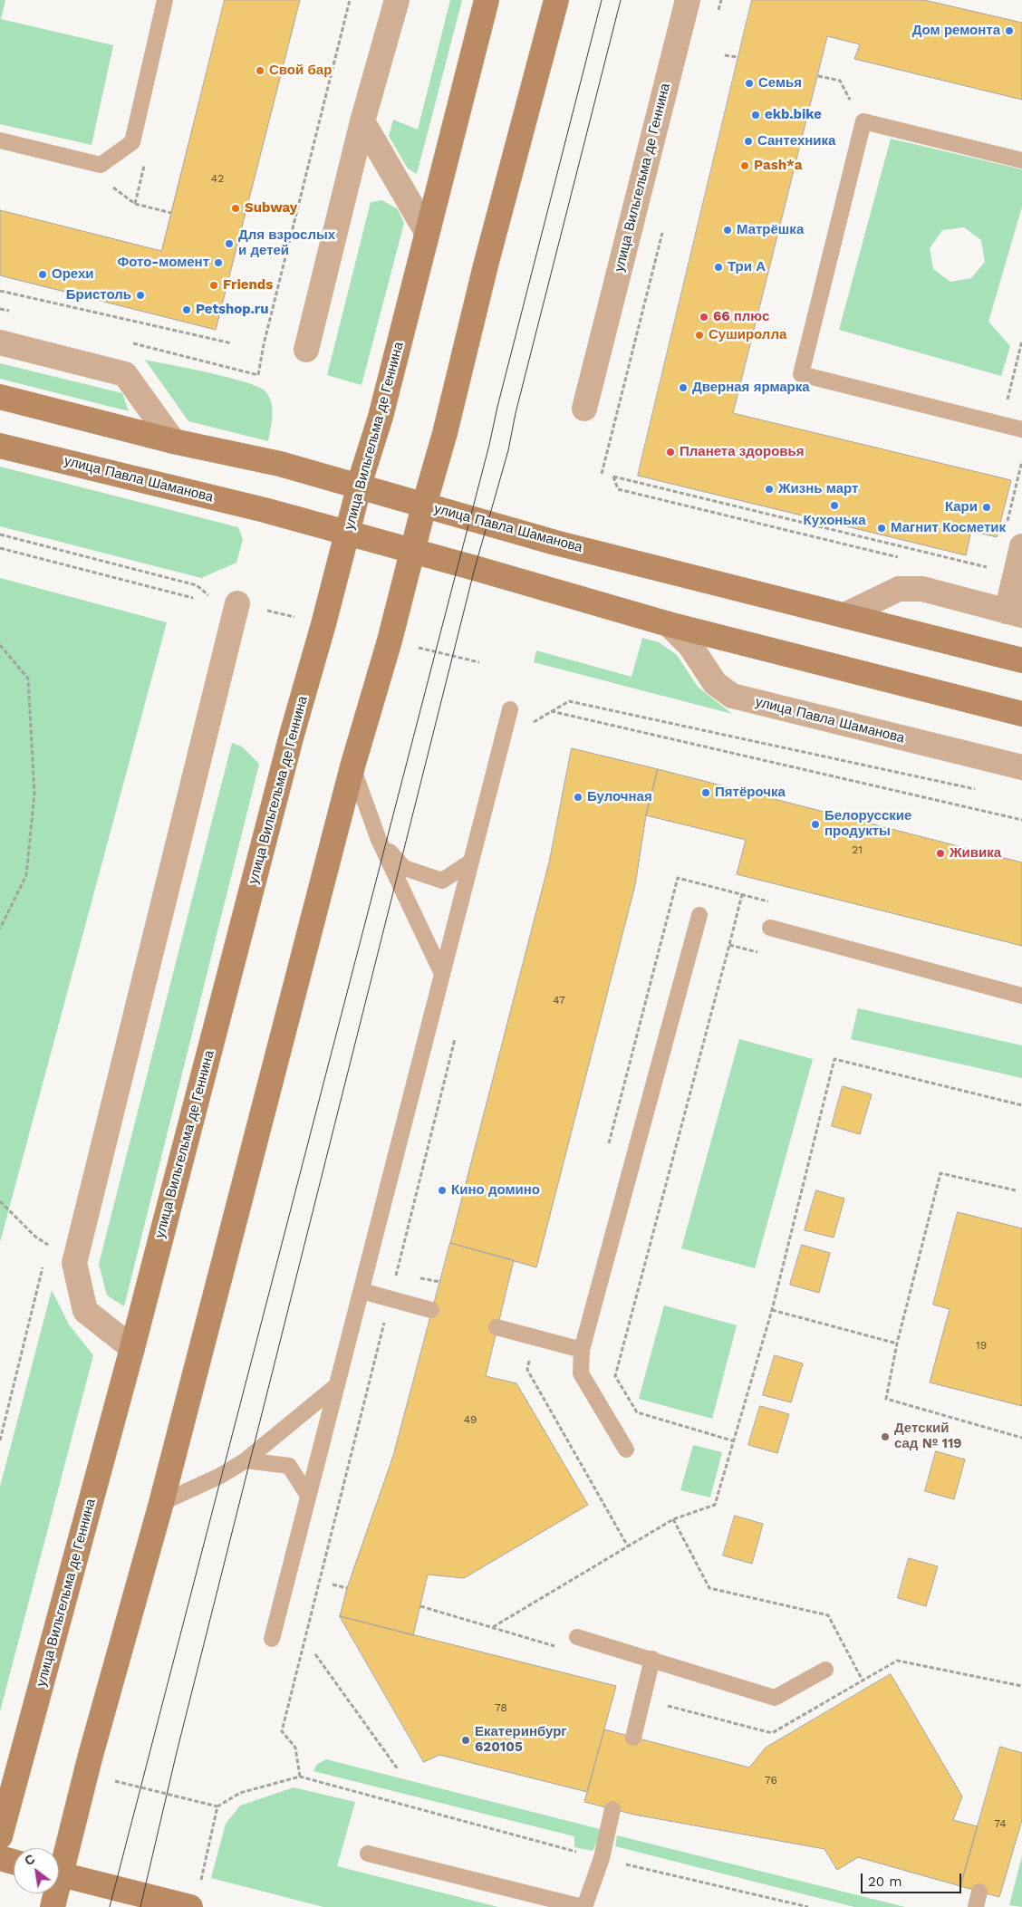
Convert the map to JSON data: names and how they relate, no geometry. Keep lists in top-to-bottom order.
{
  "streets": {
    "main road": ["улица Вильгельма де Геннина", "улица Павла Шаманова"]
  },
  "crossings": [
    ["улица Вильгельма де Геннина", "улица Павла Шаманова"]
  ],
  "places": [
    "Дом ремонта",
    "Свой бар",
    "Семья",
    "ekb.bike",
    "Сантехника",
    "Pash*a",
    "Subway",
    "Матрёшка",
    "Для взрослых и детей",
    "Фото-момент",
    "Три А",
    "Орехи",
    "Friends",
    "Бристоль",
    "Petshop.ru",
    "66 плюс",
    "Суширолла",
    "Дверная ярмарка",
    "Планета здоровья",
    "Жизнь март",
    "Кухонька",
    "Кари",
    "Магнит Косметик",
    "Пятёрочка",
    "Булочная",
    "Белорусские продукты",
    "Живика",
    "Кино домино",
    "Детский сад № 119",
    "Екатеринбург 620105"
  ],
  "house_numbers": [
    "42",
    "21",
    "47",
    "19",
    "49",
    "78",
    "76",
    "74"
  ],
  "scale_bar": "20 m",
  "north": "top left"
}
